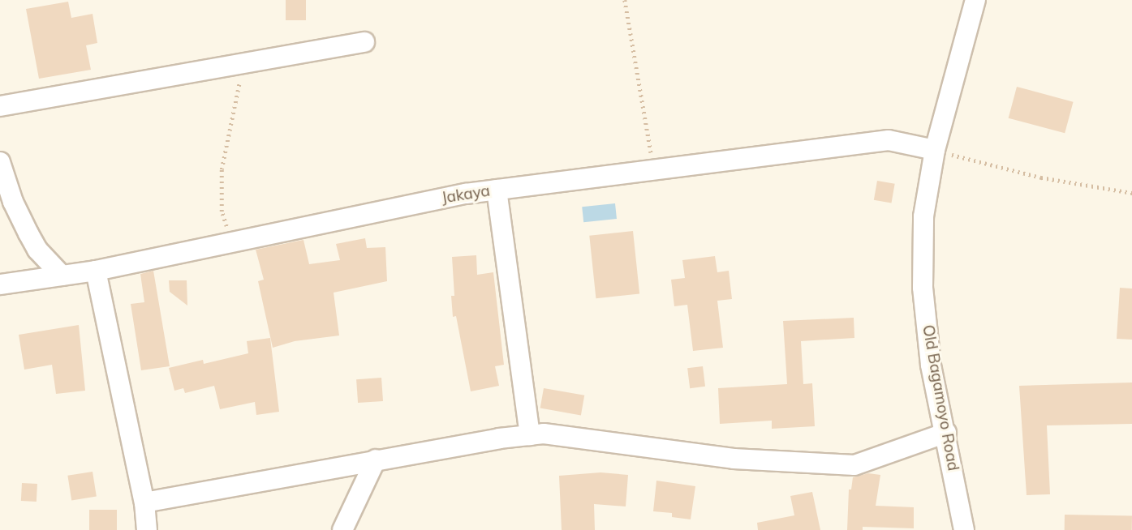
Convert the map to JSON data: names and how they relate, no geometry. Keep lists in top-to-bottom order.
{
  "streets": {
    "street": ["Jakaya", "Old Bagamoyo Road"]
  },
  "crossings": [
    ["Jakaya", "Old Bagamoyo Road"]
  ]
}
